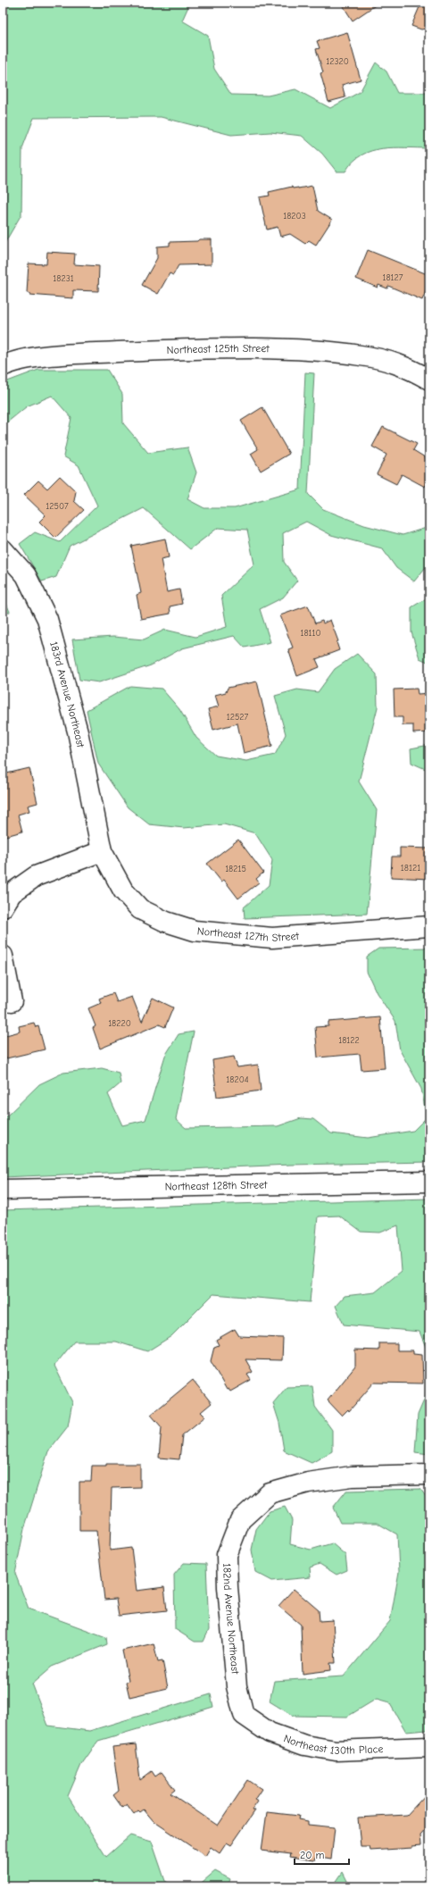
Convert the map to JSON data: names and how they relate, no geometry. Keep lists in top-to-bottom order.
{
  "streets": {
    "street": [
      "Northeast 125th Street",
      "183rd Avenue Northeast",
      "Northeast 127th Street",
      "Northeast 128th Street",
      "182nd Avenue Northeast",
      "Northeast 130th Place"
    ]
  },
  "crossings": [
    ["183rd Avenue Northeast", "Northeast 127th Street"],
    ["182nd Avenue Northeast", "Northeast 130th Place"]
  ],
  "house_numbers": [
    "12320",
    "18203",
    "18127",
    "18231",
    "12507",
    "18110",
    "12527",
    "18121",
    "18215",
    "18220",
    "18122",
    "18204"
  ],
  "scale_bar": "20 m"
}
